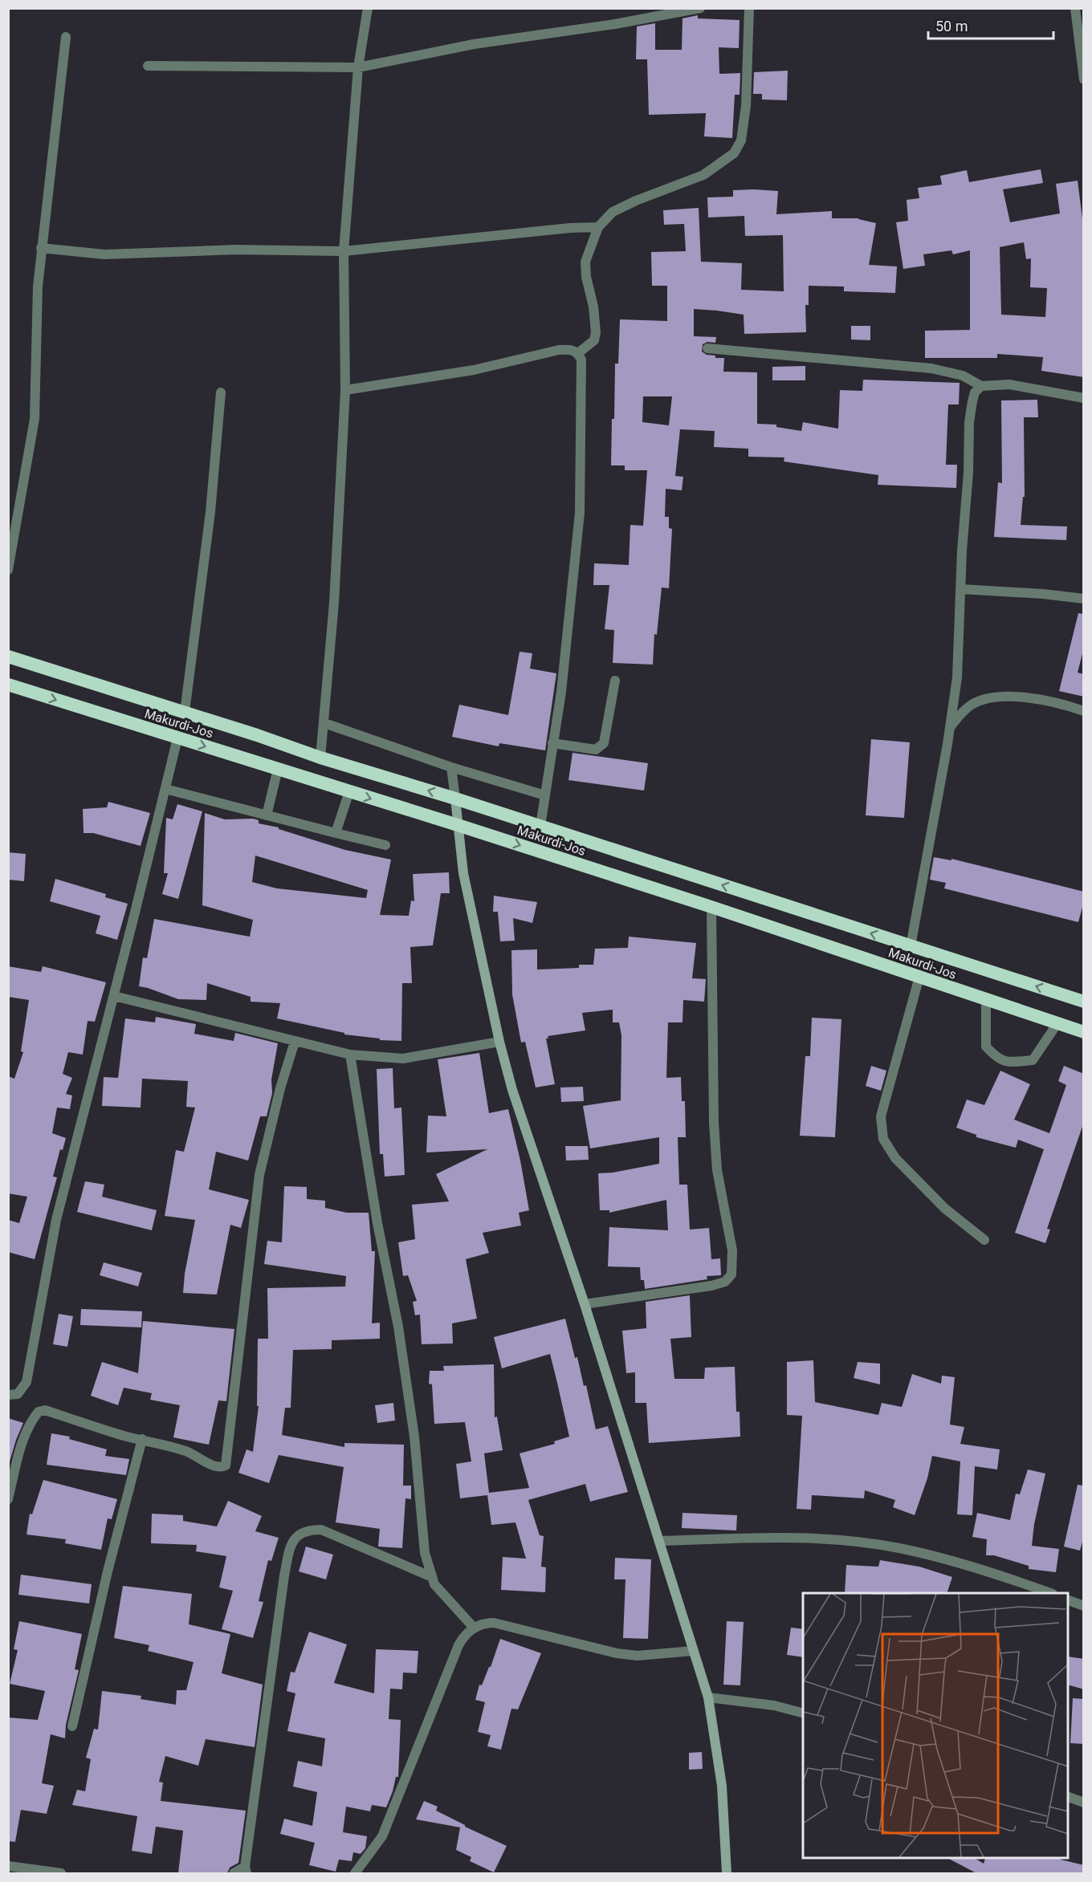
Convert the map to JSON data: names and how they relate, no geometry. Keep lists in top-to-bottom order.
{
  "streets": {
    "highway": ["Makurdi-Jos"]
  },
  "scale_bar": "50 m"
}
